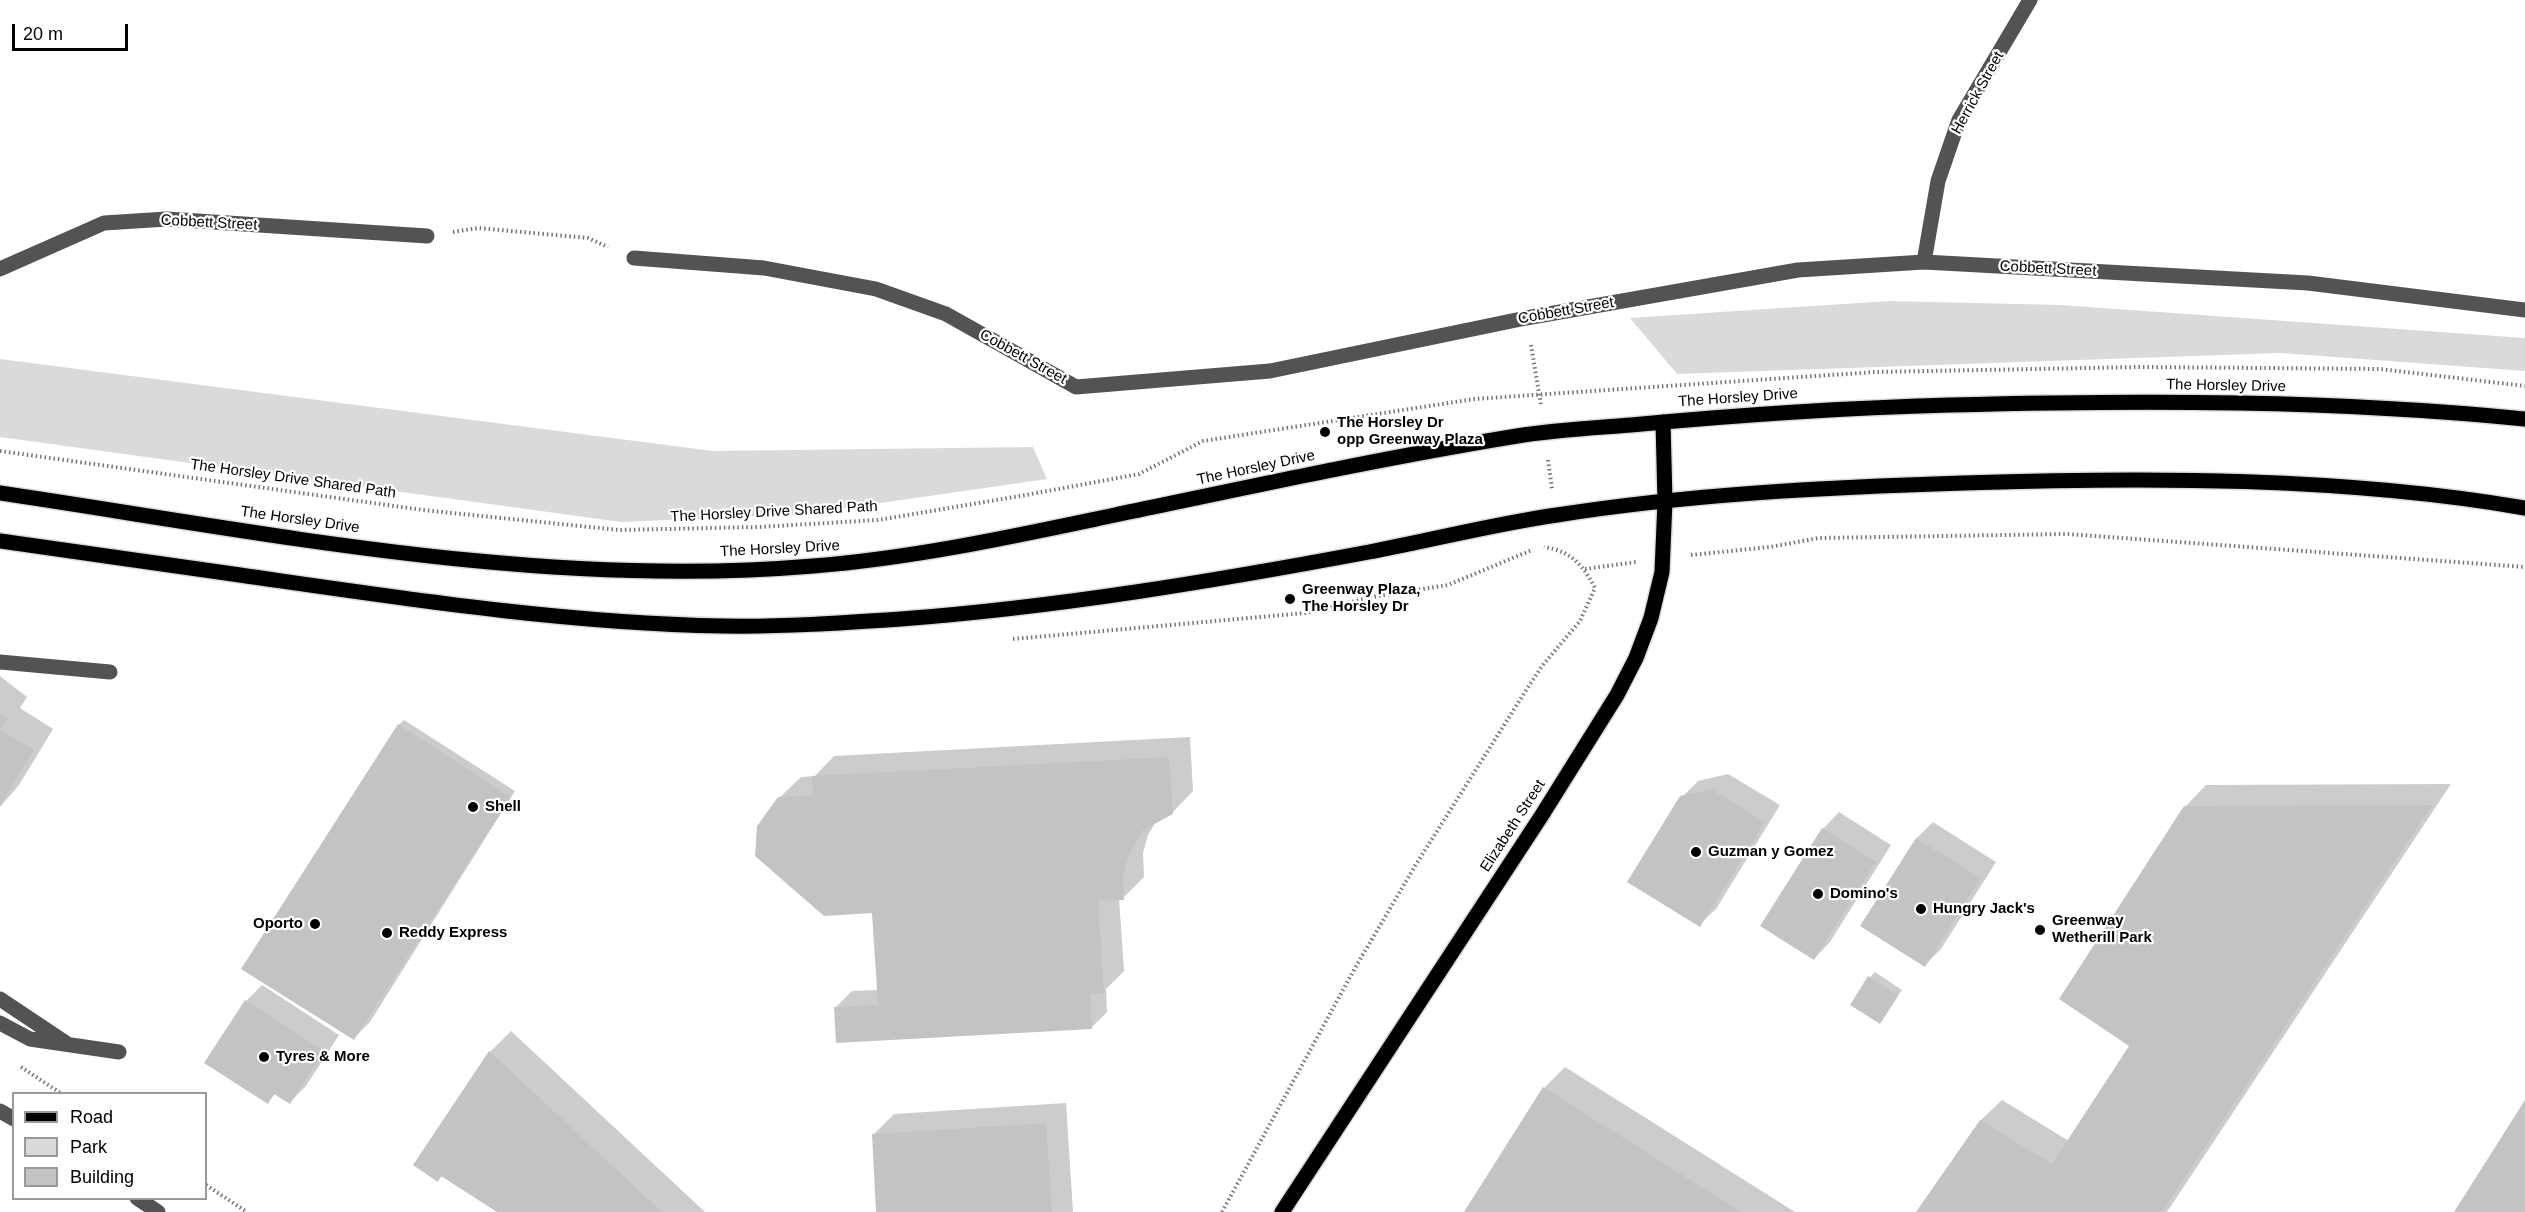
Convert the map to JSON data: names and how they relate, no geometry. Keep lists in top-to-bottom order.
{
  "streets": {
    "main road": ["The Horsley Drive", "Elizabeth Street"],
    "street": ["Herrick Street", "Cobbett Street"],
    "path": ["The Horsley Drive Shared Path"]
  },
  "crossings": [
    ["Herrick Street", "Cobbett Street"],
    ["The Horsley Drive", "Elizabeth Street"]
  ],
  "places": [
    "The Horsley Dr opp Greenway Plaza",
    "Greenway Plaza, The Horsley Dr",
    "Shell",
    "Guzman y Gomez",
    "Domino's",
    "Hungry Jack's",
    "Oporto",
    "Greenway Wetherill Park",
    "Reddy Express",
    "Tyres & More"
  ],
  "legend": ["Road", "Park", "Building"],
  "scale_bar": "20 m"
}
